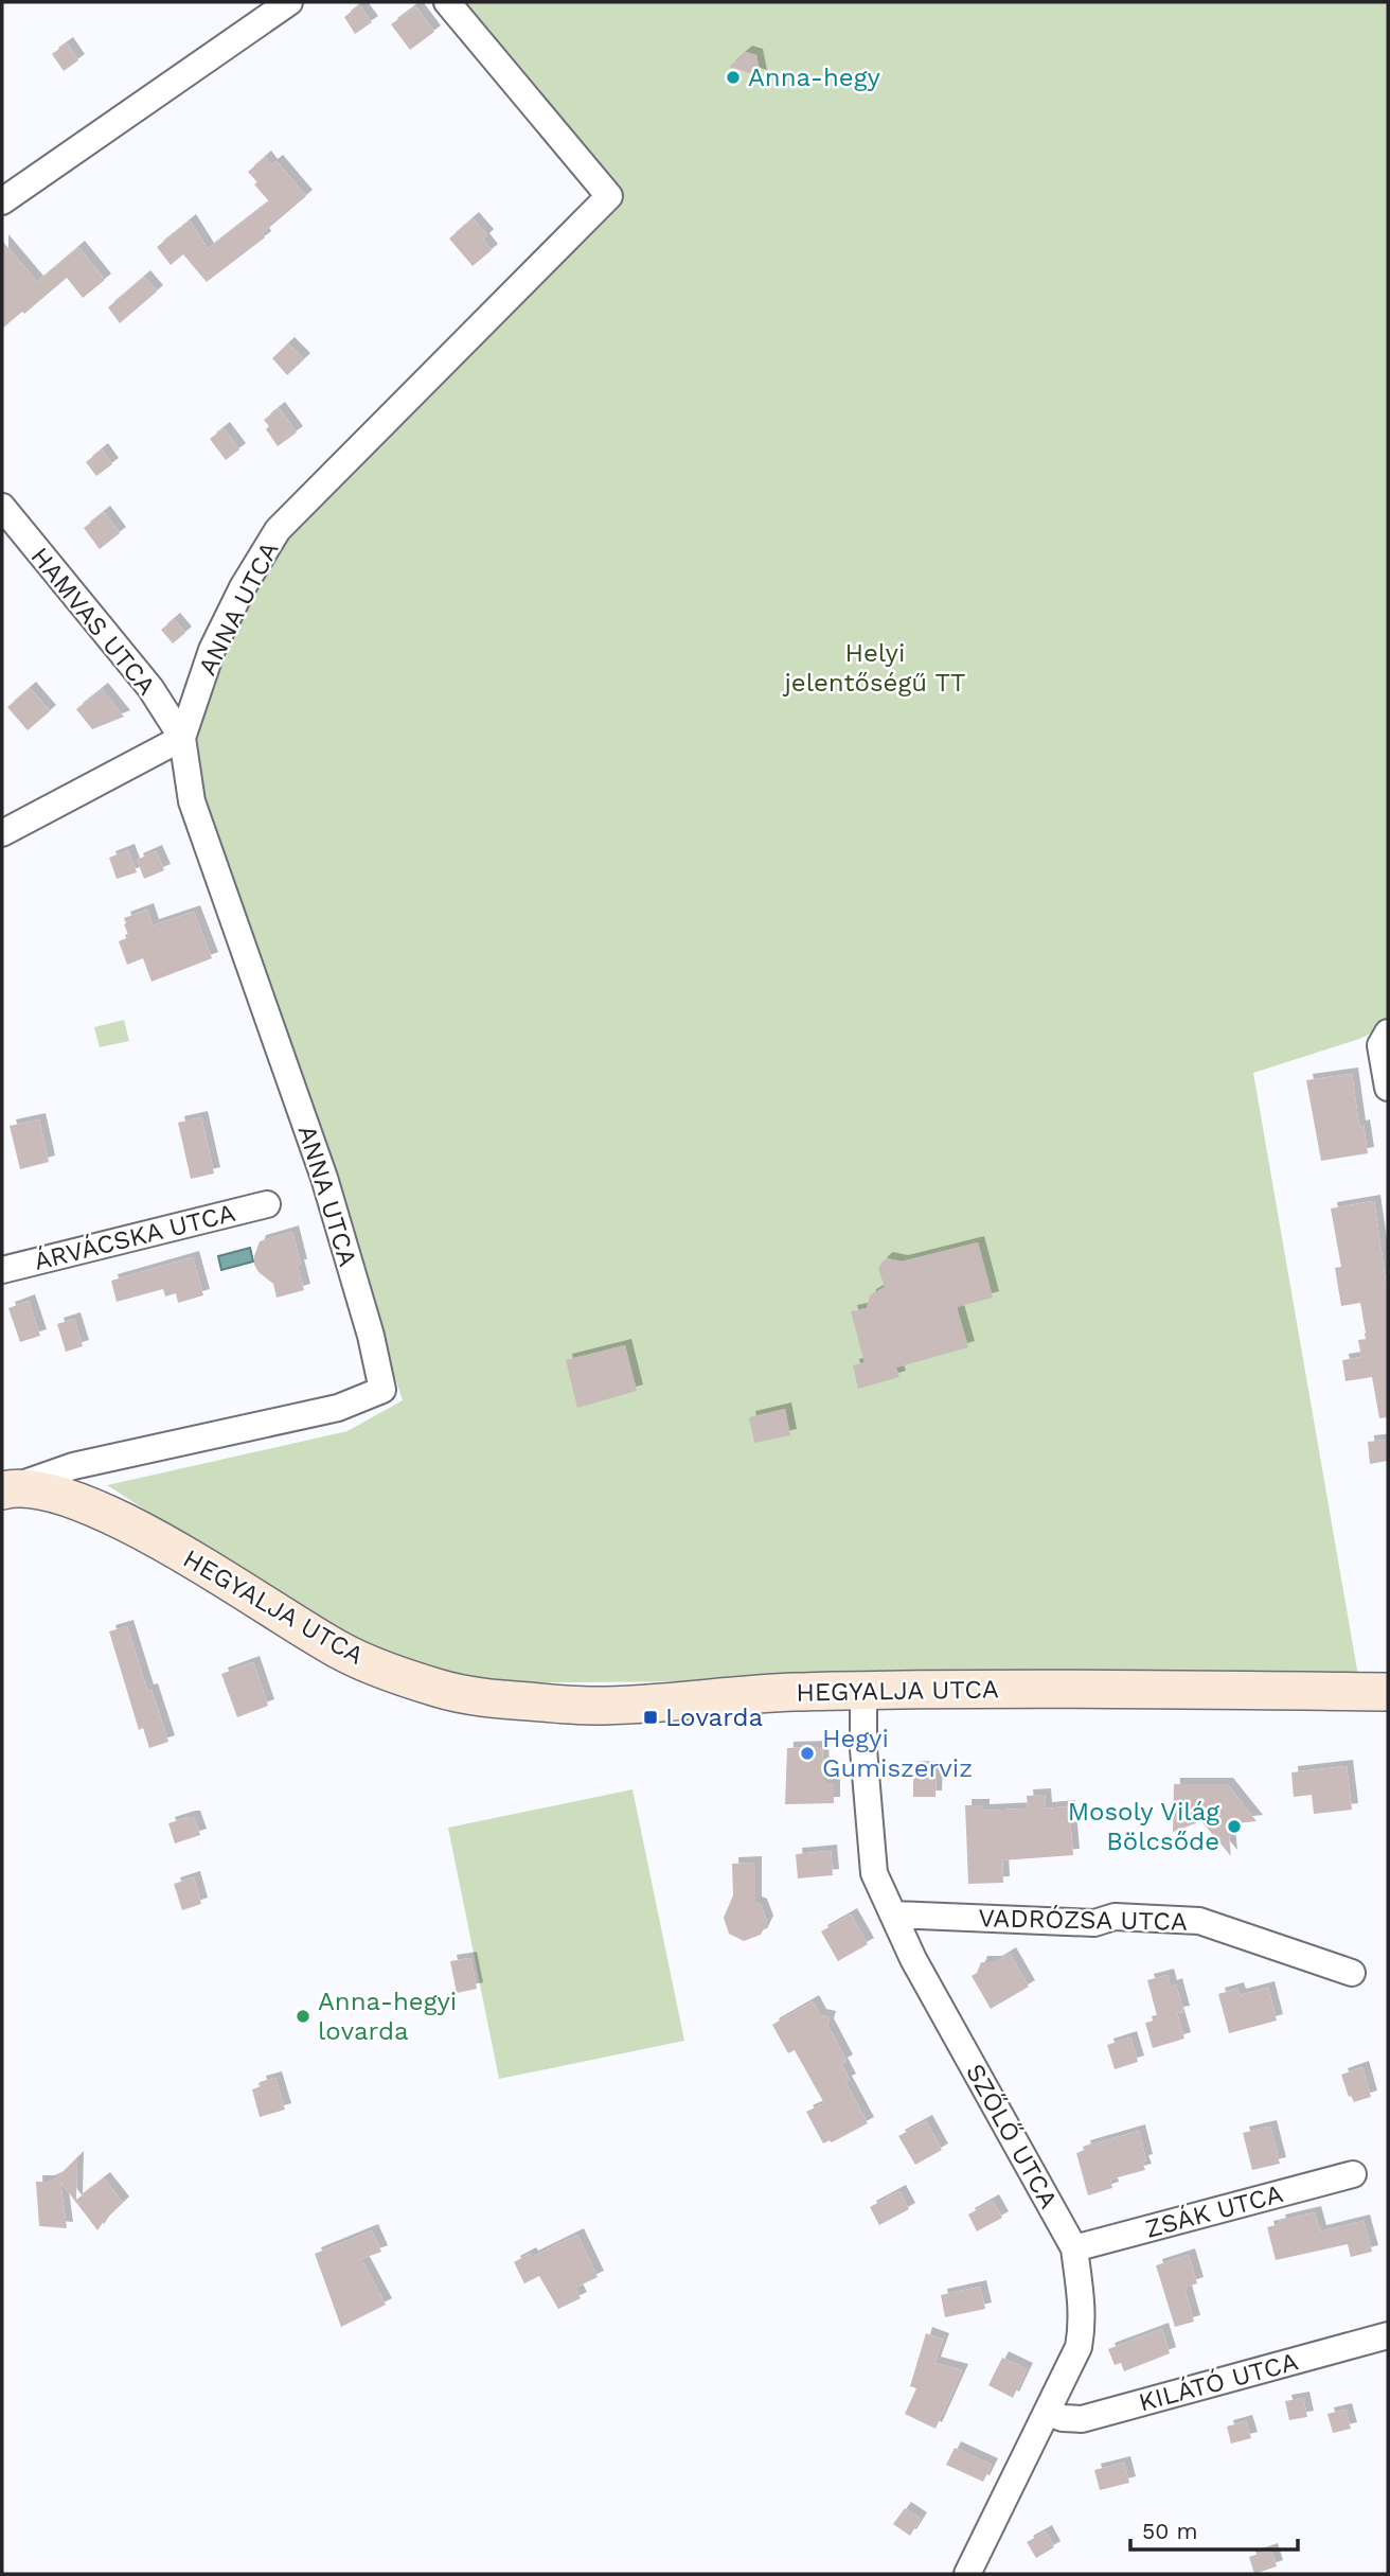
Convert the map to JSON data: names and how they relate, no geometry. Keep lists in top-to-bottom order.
{
  "streets": {
    "street": [
      "ANNA UTCA",
      "HAMVAS UTCA",
      "ÁRVÁCSKA UTCA",
      "HEGYALJA UTCA",
      "VADRÓZSA UTCA",
      "SZŐLŐ UTCA",
      "ZSÁK UTCA",
      "KILÁTÓ UTCA"
    ]
  },
  "crossings": [
    ["ANNA UTCA", "HAMVAS UTCA"],
    ["ANNA UTCA", "HEGYALJA UTCA"],
    ["HEGYALJA UTCA", "SZŐLŐ UTCA"],
    ["VADRÓZSA UTCA", "SZŐLŐ UTCA"],
    ["SZŐLŐ UTCA", "ZSÁK UTCA"],
    ["SZŐLŐ UTCA", "KILÁTÓ UTCA"]
  ],
  "parks": ["Helyi jelentőségű TT"],
  "places": {
    "other": [
      "Anna-hegy",
      "Hegyi Gumiszerviz",
      "Mosoly Világ Bölcsőde",
      "Anna-hegyi lovarda"
    ],
    "transit": ["Lovarda"]
  },
  "scale_bar": "50 m"
}
